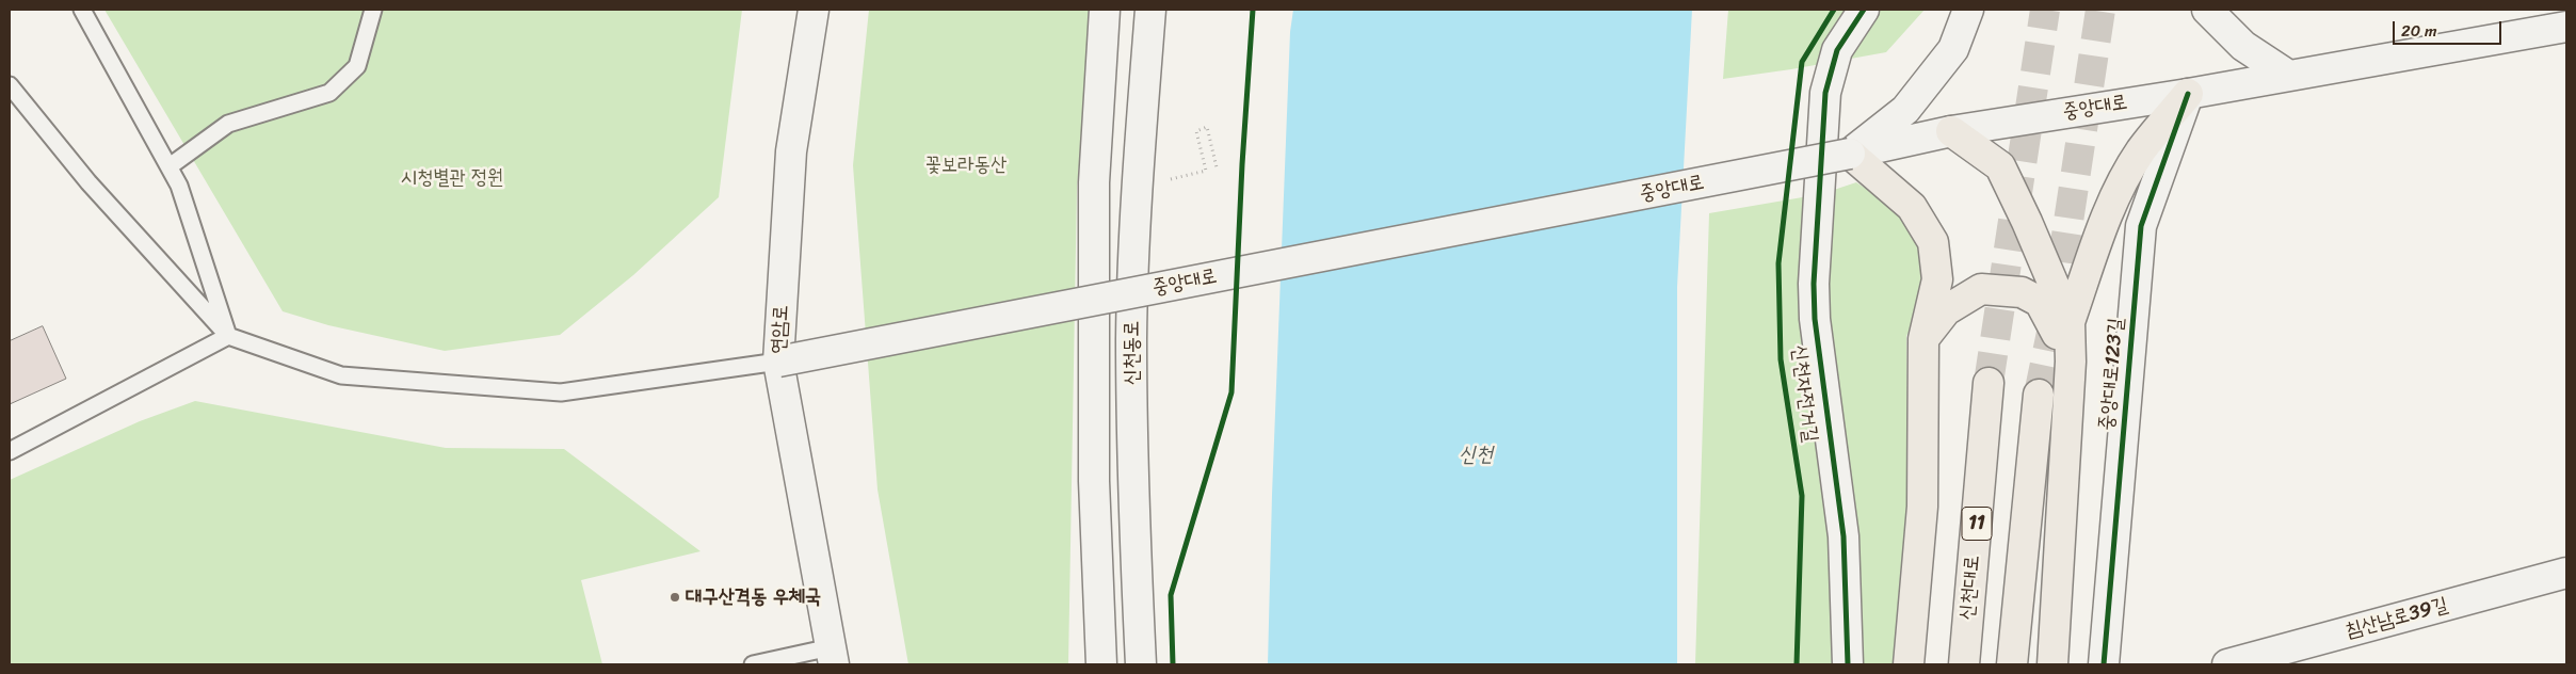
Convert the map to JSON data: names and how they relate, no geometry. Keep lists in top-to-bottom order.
{
  "streets": {
    "highway": ["11", "신천대로"],
    "main road": [
      "중앙대로",
      "연암로",
      "신천동로",
      "중앙대로123길",
      "침산남로39길"
    ],
    "cycle path": ["신천자전거길"]
  },
  "crossings": [
    ["중앙대로", "연암로"],
    ["중앙대로", "중앙대로123길"]
  ],
  "water": ["신천"],
  "parks": ["꽃보라동산", "시청별관 정원"],
  "places": ["대구산격동 우체국"],
  "scale_bar": "20 m"
}
